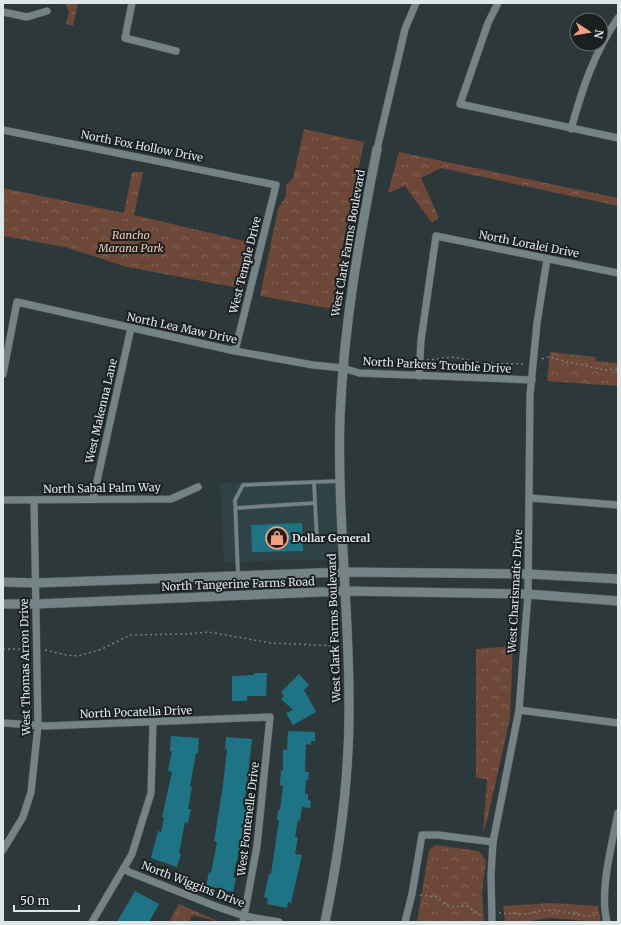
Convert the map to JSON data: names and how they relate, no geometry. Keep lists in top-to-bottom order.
{
  "streets": {
    "street": [
      "North Fox Hollow Drive",
      "West Clark Farms Boulevard",
      "North Loralei Drive",
      "West Temple Drive",
      "North Lea Maw Drive",
      "North Parkers Trouble Drive",
      "West Makenna Lane",
      "North Sabal Palm Way",
      "North Tangerine Farms Road",
      "West Charismatic Drive",
      "West Thomas Arron Drive",
      "North Pocatella Drive",
      "West Fontenelle Drive",
      "North Wiggins Drive"
    ]
  },
  "crossings": [
    ["North Fox Hollow Drive", "West Temple Drive"],
    ["West Clark Farms Boulevard", "North Lea Maw Drive"],
    ["West Clark Farms Boulevard", "North Parkers Trouble Drive"],
    ["West Clark Farms Boulevard", "North Tangerine Farms Road"],
    ["North Loralei Drive", "West Charismatic Drive"],
    ["West Temple Drive", "North Lea Maw Drive"],
    ["North Lea Maw Drive", "North Parkers Trouble Drive"],
    ["North Lea Maw Drive", "West Makenna Lane"],
    ["North Parkers Trouble Drive", "West Charismatic Drive"],
    ["West Makenna Lane", "North Sabal Palm Way"],
    ["North Sabal Palm Way", "West Thomas Arron Drive"],
    ["North Tangerine Farms Road", "West Charismatic Drive"],
    ["North Tangerine Farms Road", "West Thomas Arron Drive"],
    ["West Thomas Arron Drive", "North Pocatella Drive"],
    ["North Pocatella Drive", "West Fontenelle Drive"],
    ["West Fontenelle Drive", "North Wiggins Drive"]
  ],
  "parks": ["Rancho Marana Park"],
  "places": {
    "shop": ["Dollar General"]
  },
  "scale_bar": "50 m",
  "north": "right"
}
